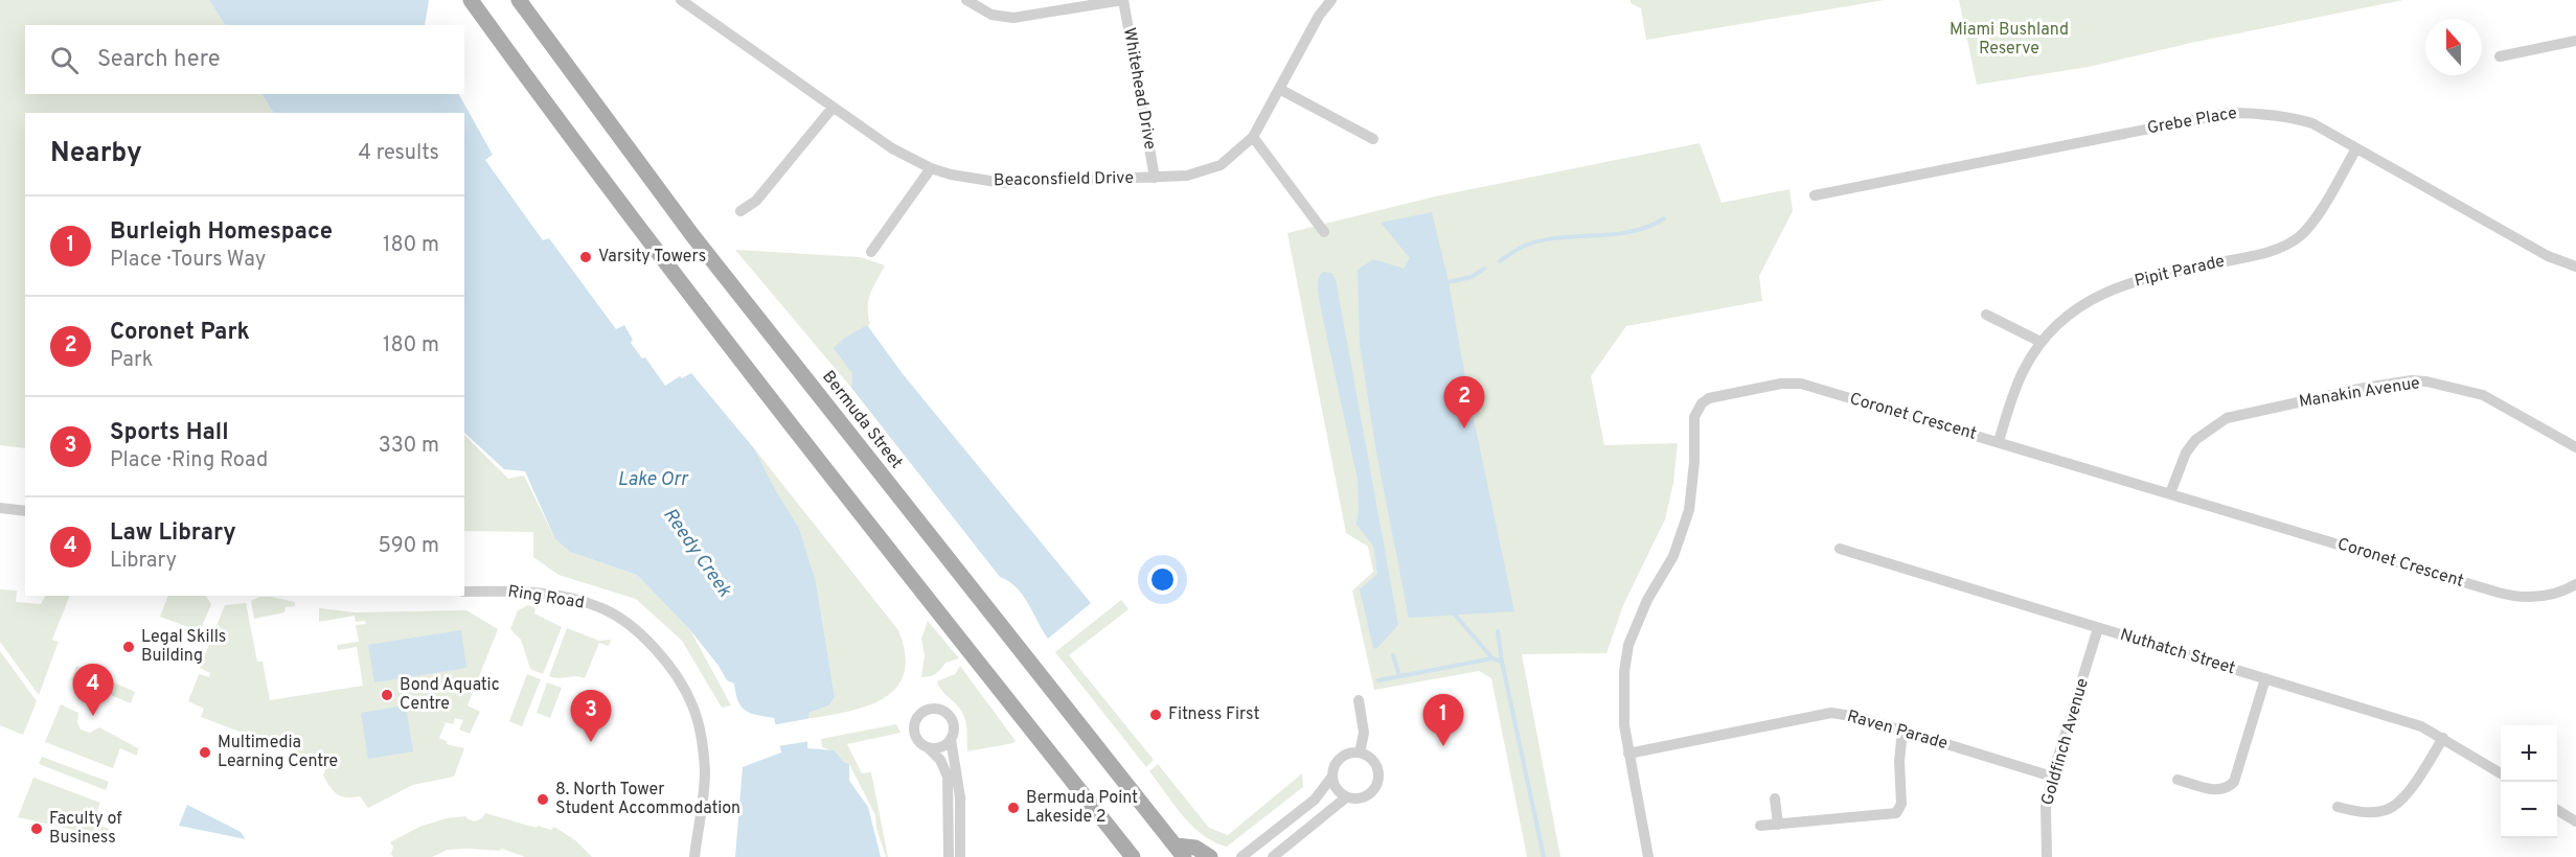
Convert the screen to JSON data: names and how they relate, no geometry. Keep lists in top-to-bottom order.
{
  "streets": {
    "main road": ["Bermuda Street"],
    "street": [
      "Whitehead Drive",
      "Grebe Place",
      "Beaconsfield Drive",
      "Pipit Parade",
      "Manakin Avenue",
      "Coronet Crescent",
      "Ring Road",
      "Nuthatch Street",
      "Raven Parade",
      "Goldfinch Avenue"
    ]
  },
  "crossings": [
    ["Whitehead Drive", "Beaconsfield Drive"],
    ["Grebe Place", "Pipit Parade"],
    ["Pipit Parade", "Coronet Crescent"],
    ["Manakin Avenue", "Coronet Crescent"],
    ["Coronet Crescent", "Raven Parade"],
    ["Nuthatch Street", "Goldfinch Avenue"],
    ["Raven Parade", "Goldfinch Avenue"]
  ],
  "water": ["Lake Orr", "Reedy Creek"],
  "parks": ["Miami Bushland Reserve"],
  "places": [
    "Varsity Towers",
    "Legal Skills Building",
    "Bond Aquatic Centre",
    "Fitness First",
    "Multimedia Learning Centre",
    "8. North Tower Student Accommodation",
    "Bermuda Point Lakeside 2",
    "Faculty of Business"
  ],
  "north": "top",
  "page": {
    "search": "Search here",
    "heading": ["Nearby", "4 results"],
    "list": [
      {
        "mark": "1",
        "name": "Burleigh Homespace",
        "note": "Place · Tours Way",
        "value": "180 m"
      },
      {
        "mark": "2",
        "name": "Coronet Park",
        "note": "Park",
        "value": "180 m"
      },
      {
        "mark": "3",
        "name": "Sports Hall",
        "note": "Place · Ring Road",
        "value": "330 m"
      },
      {
        "mark": "4",
        "name": "Law Library",
        "note": "Library",
        "value": "590 m"
      }
    ],
    "pins": [
      "2",
      "4",
      "3",
      "1"
    ],
    "map_buttons": ["+", "−"]
  }
}
